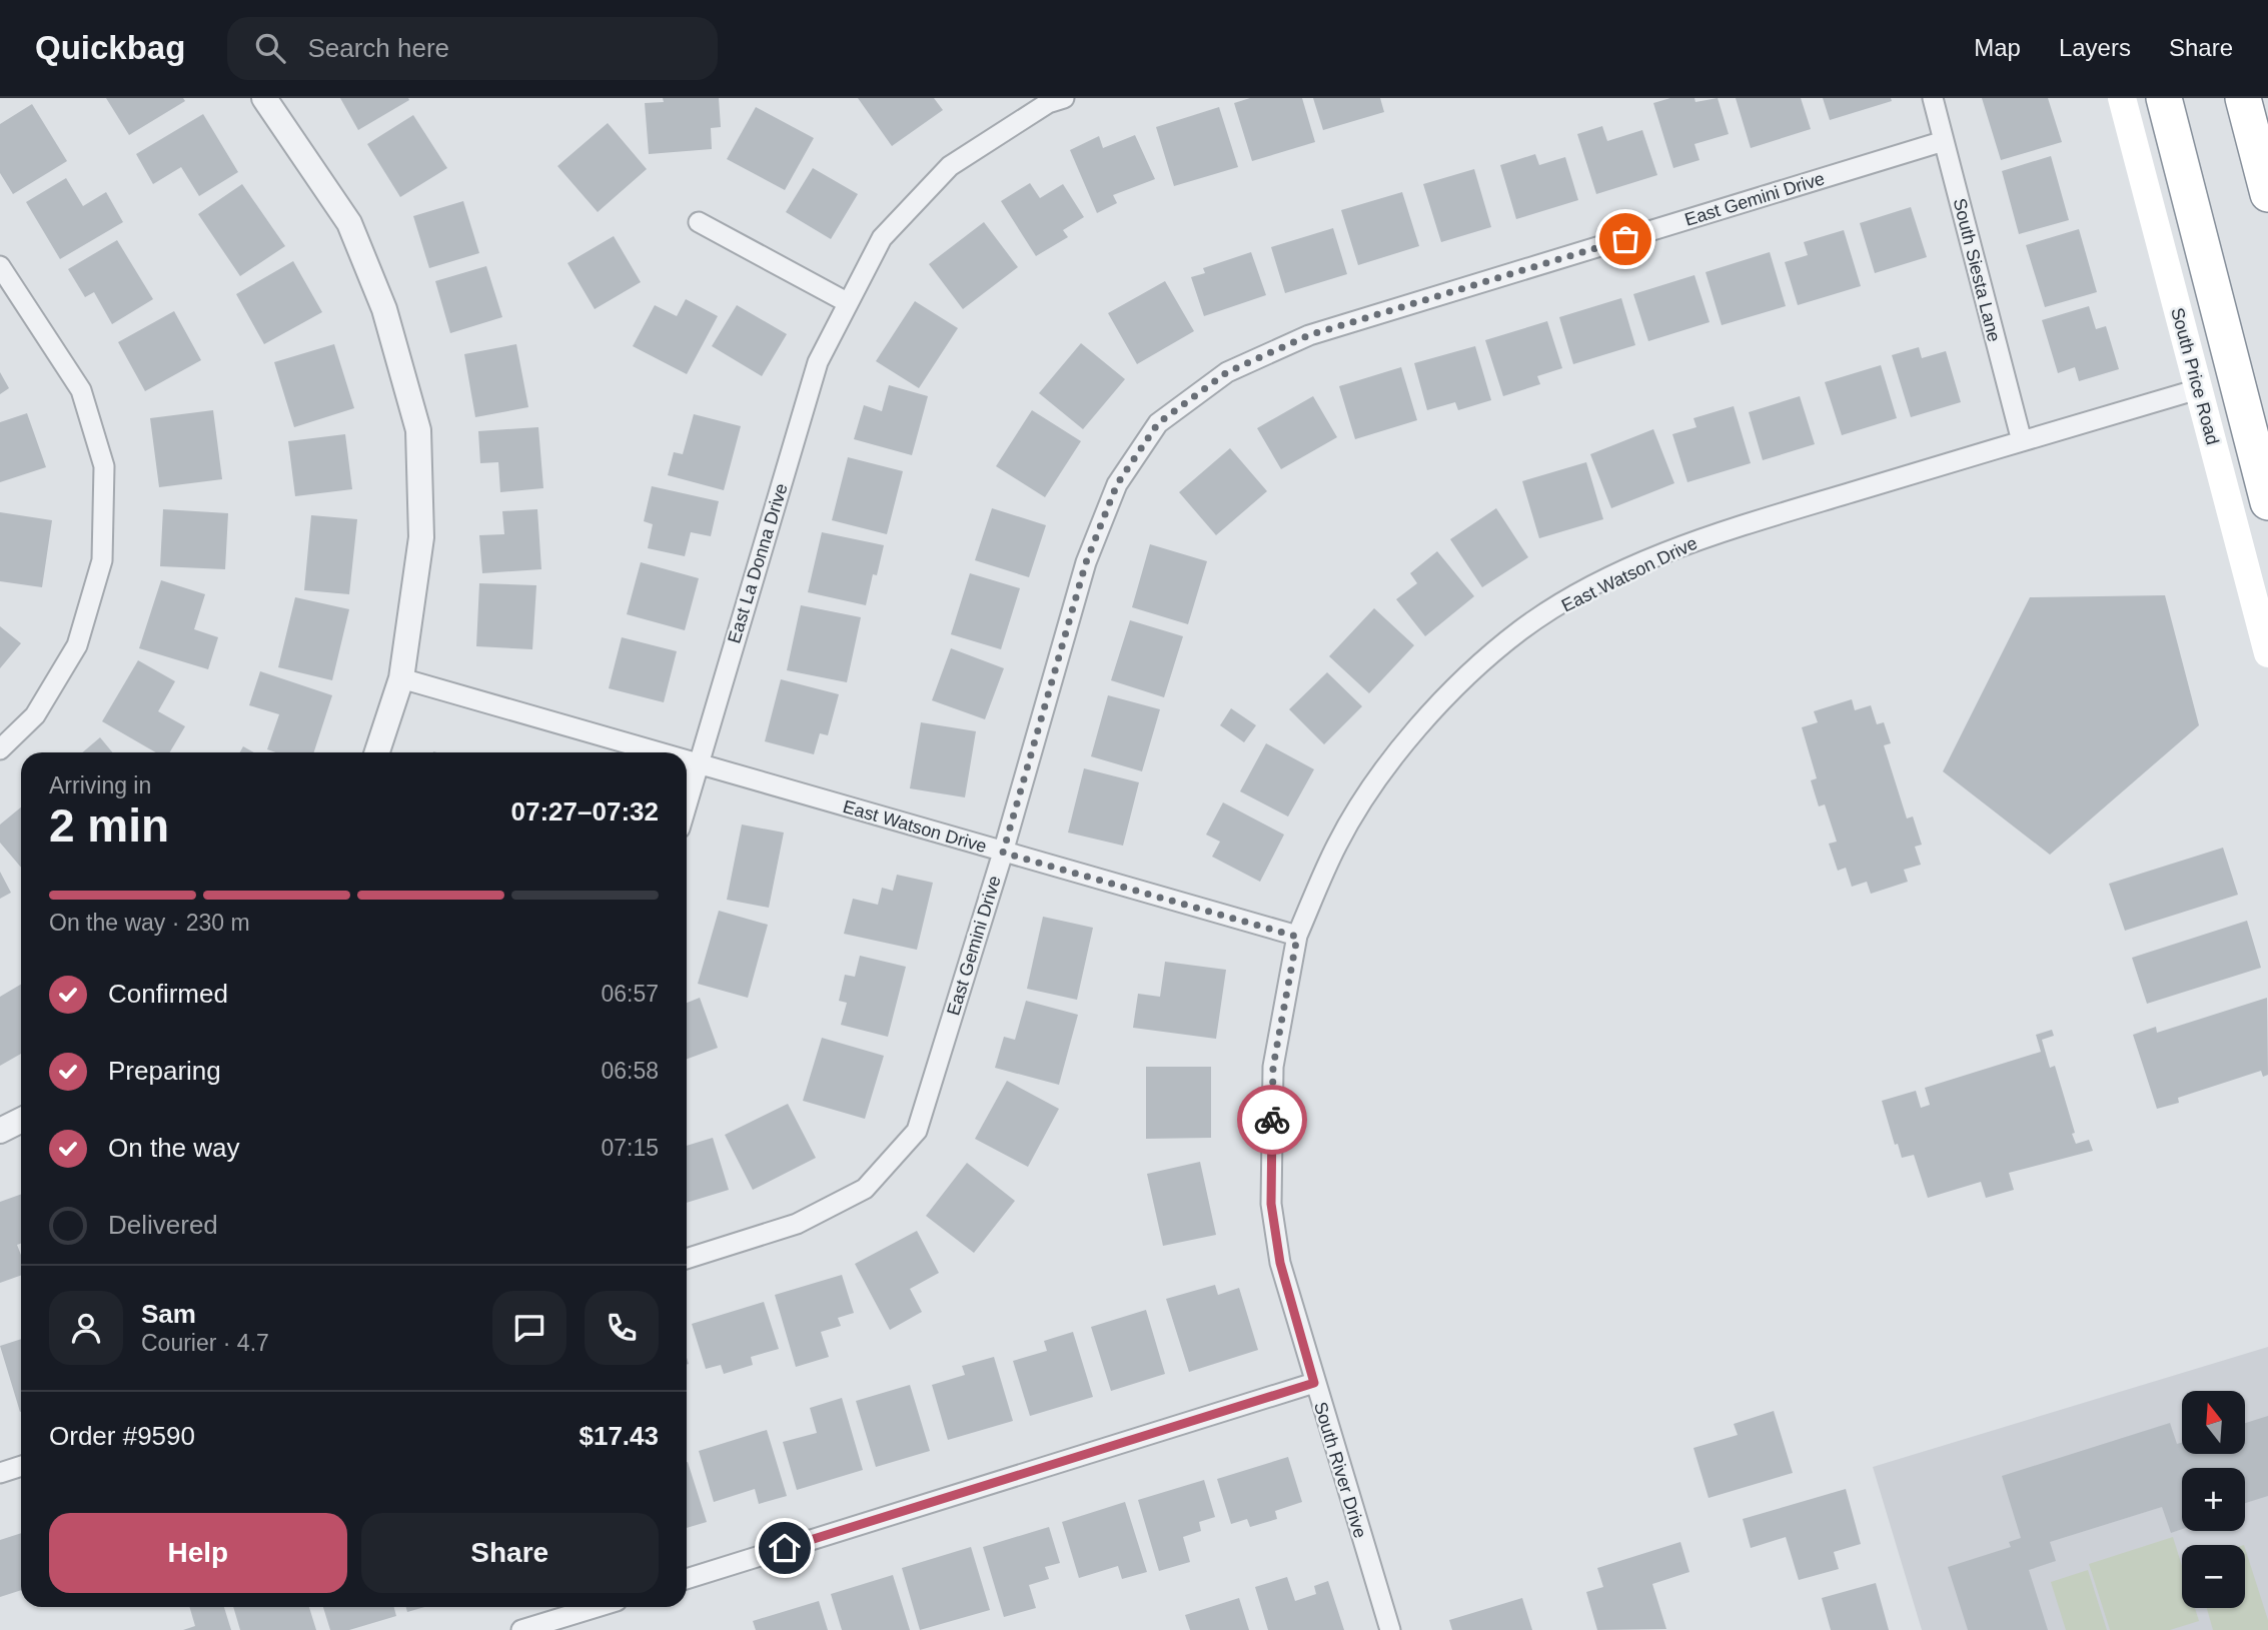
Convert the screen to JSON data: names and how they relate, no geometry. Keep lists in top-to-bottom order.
{
  "streets": {
    "main road": ["South Price Road"],
    "street": [
      "East Gemini Drive",
      "South Siesta Lane",
      "East La Donna Drive",
      "East Watson Drive",
      "South River Drive"
    ]
  },
  "crossings": [
    ["East Gemini Drive", "South Siesta Lane"],
    ["East Gemini Drive", "East Watson Drive"],
    ["South Siesta Lane", "East Watson Drive"],
    ["South Price Road", "East Watson Drive"],
    ["East La Donna Drive", "East Watson Drive"],
    ["East Watson Drive", "South River Drive"]
  ],
  "north": "top",
  "page": {
    "header": "Quickbag",
    "search": "Search here",
    "nav": ["Map", "Layers", "Share"],
    "heading": ["2 min", "Arriving in", "07:27–07:32"],
    "panel": [
      "Sam",
      "Courier · 4.7",
      "Order #9590",
      "$17.43"
    ],
    "bar": "On the way · 230 m",
    "list": [
      ["Confirmed", "06:57"],
      ["Preparing", "06:58"],
      ["On the way", "07:15"],
      "Delivered"
    ],
    "map_buttons": ["+", "−"],
    "buttons": ["Help", "Share"]
  }
}
